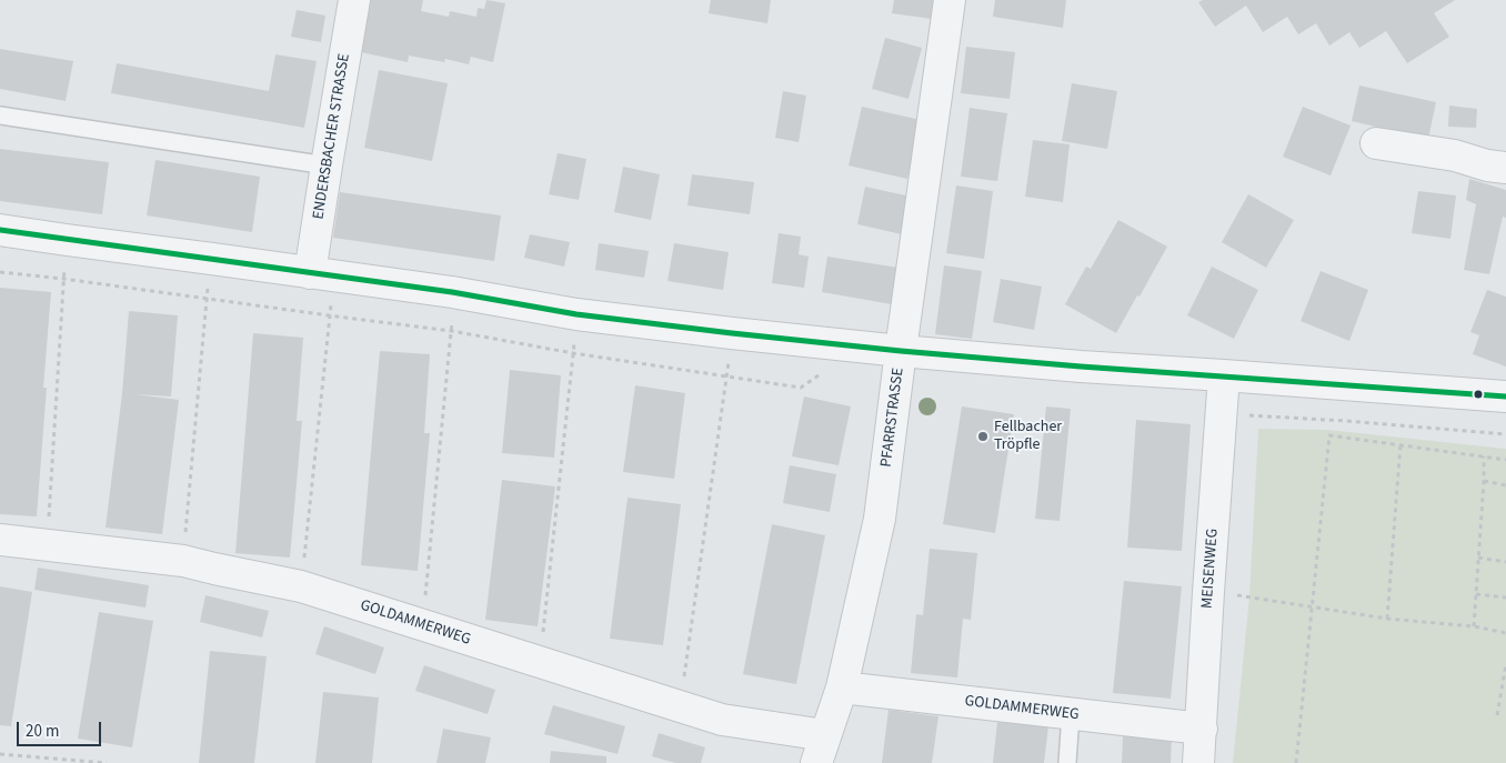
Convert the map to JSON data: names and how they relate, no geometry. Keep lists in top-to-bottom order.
{
  "streets": {
    "street": [
      "ENDERSBACHER STRASSE",
      "PFARRSTRASSE",
      "MEISENWEG",
      "GOLDAMMERWEG"
    ]
  },
  "crossings": [
    ["PFARRSTRASSE", "GOLDAMMERWEG"],
    ["MEISENWEG", "GOLDAMMERWEG"]
  ],
  "places": ["Fellbacher Tröpfle"],
  "scale_bar": "20 m"
}
